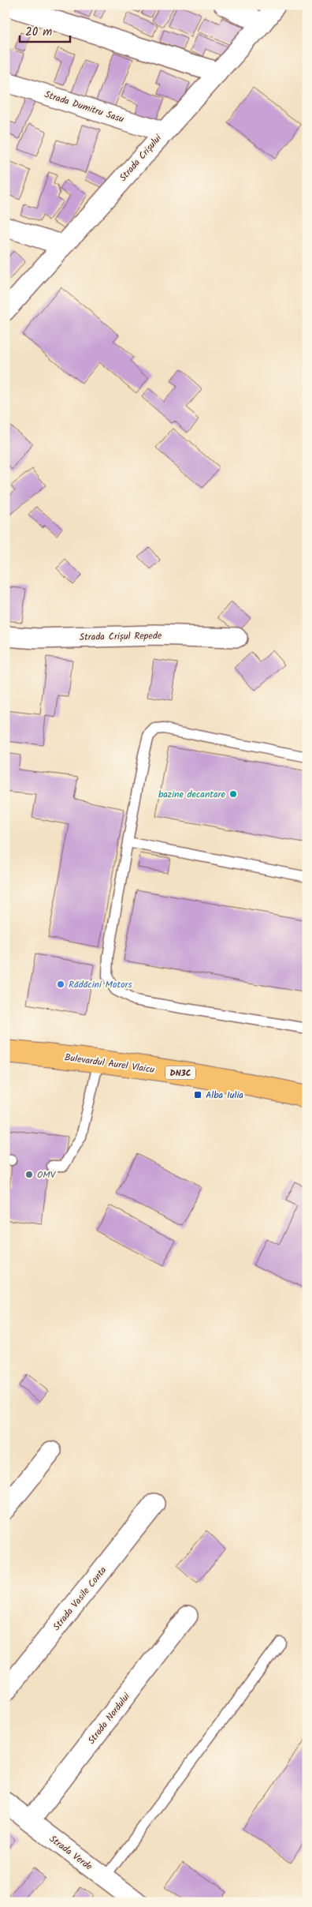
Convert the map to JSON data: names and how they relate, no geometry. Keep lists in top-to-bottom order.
{
  "streets": {
    "main road": ["Bulevardul Aurel Vlaicu", "DN3C"],
    "street": [
      "Strada Dumitru Sasu",
      "Strada Crișului",
      "Strada Crișul Repede",
      "Strada Vasile Conta",
      "Strada Nordului",
      "Strada Verde"
    ]
  },
  "crossings": [
    ["Strada Dumitru Sasu", "Strada Crișului"],
    ["Strada Nordului", "Strada Verde"]
  ],
  "places": {
    "other": ["bazine decantare", "Rădăcini Motors", "OMV"],
    "transit": ["Alba Iulia"]
  },
  "scale_bar": "20 m"
}
